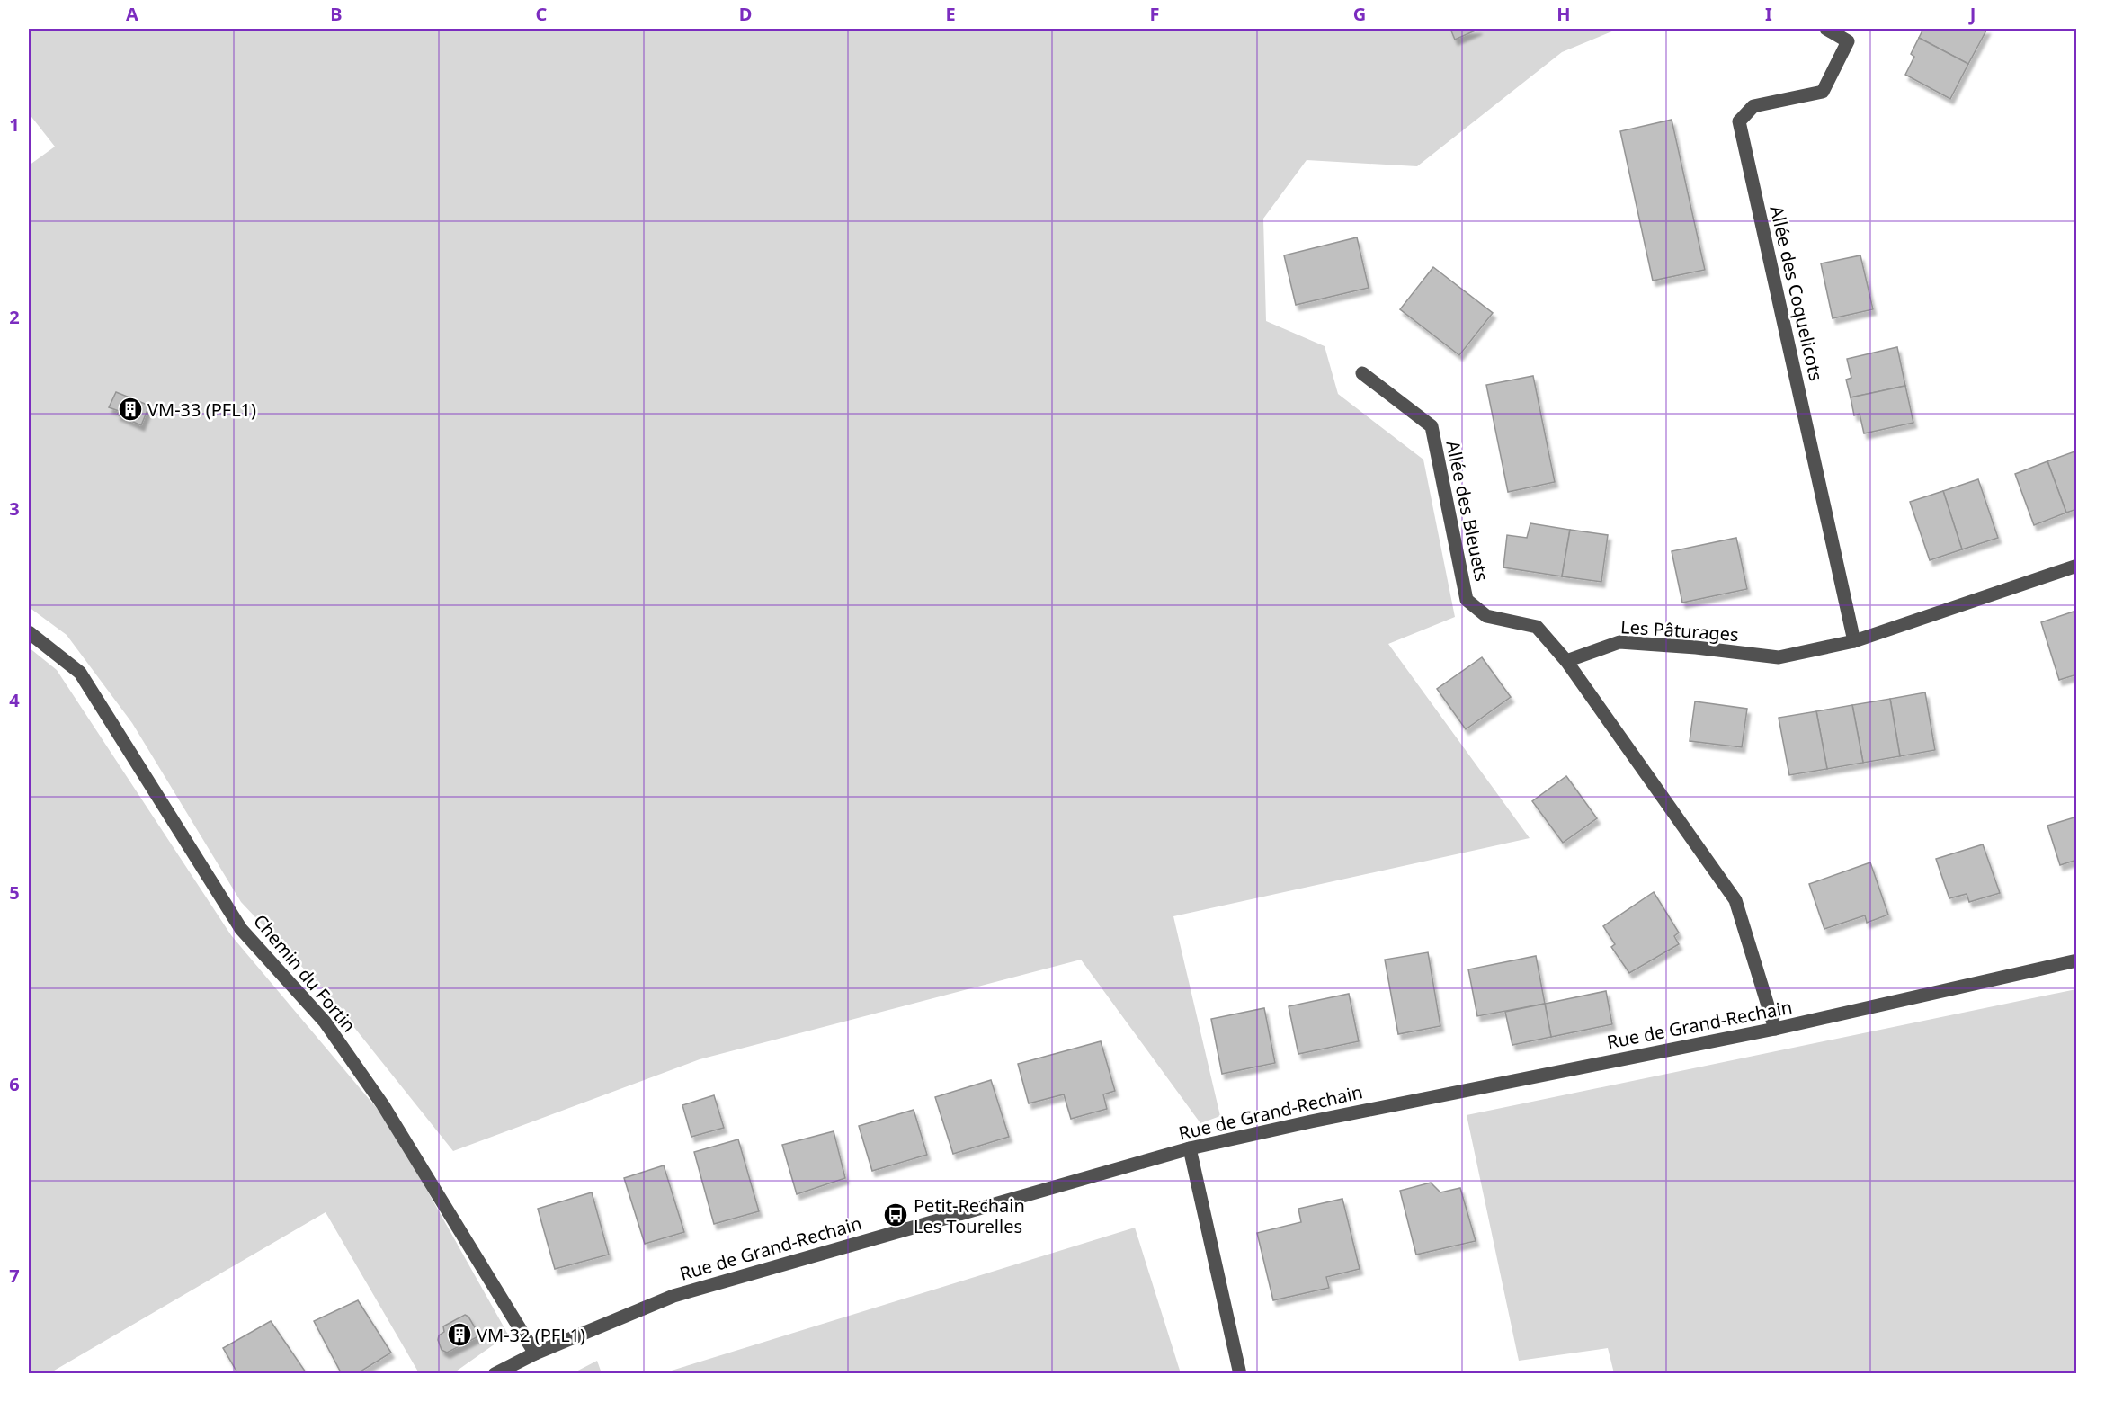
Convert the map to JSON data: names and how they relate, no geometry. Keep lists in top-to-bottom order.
{
  "streets": {
    "street": [
      "Allée des Coquelicots",
      "Allée des Bleuets",
      "Les Pâturages",
      "Chemin du Fortin",
      "Rue de Grand-Rechain"
    ]
  },
  "crossings": [
    ["Allée des Coquelicots", "Les Pâturages"],
    ["Allée des Bleuets", "Les Pâturages"],
    ["Chemin du Fortin", "Rue de Grand-Rechain"]
  ],
  "places": {
    "building": ["VM-33 (PFL1)", "VM-32 (PFL1)"],
    "bus stop": ["Petit-Rechain Les Tourelles"]
  },
  "grid": {
    "columns": [
      "A",
      "B",
      "C",
      "D",
      "E",
      "F",
      "G",
      "H",
      "I",
      "J"
    ],
    "rows": [
      "1",
      "2",
      "3",
      "4",
      "5",
      "6",
      "7"
    ]
  }
}
